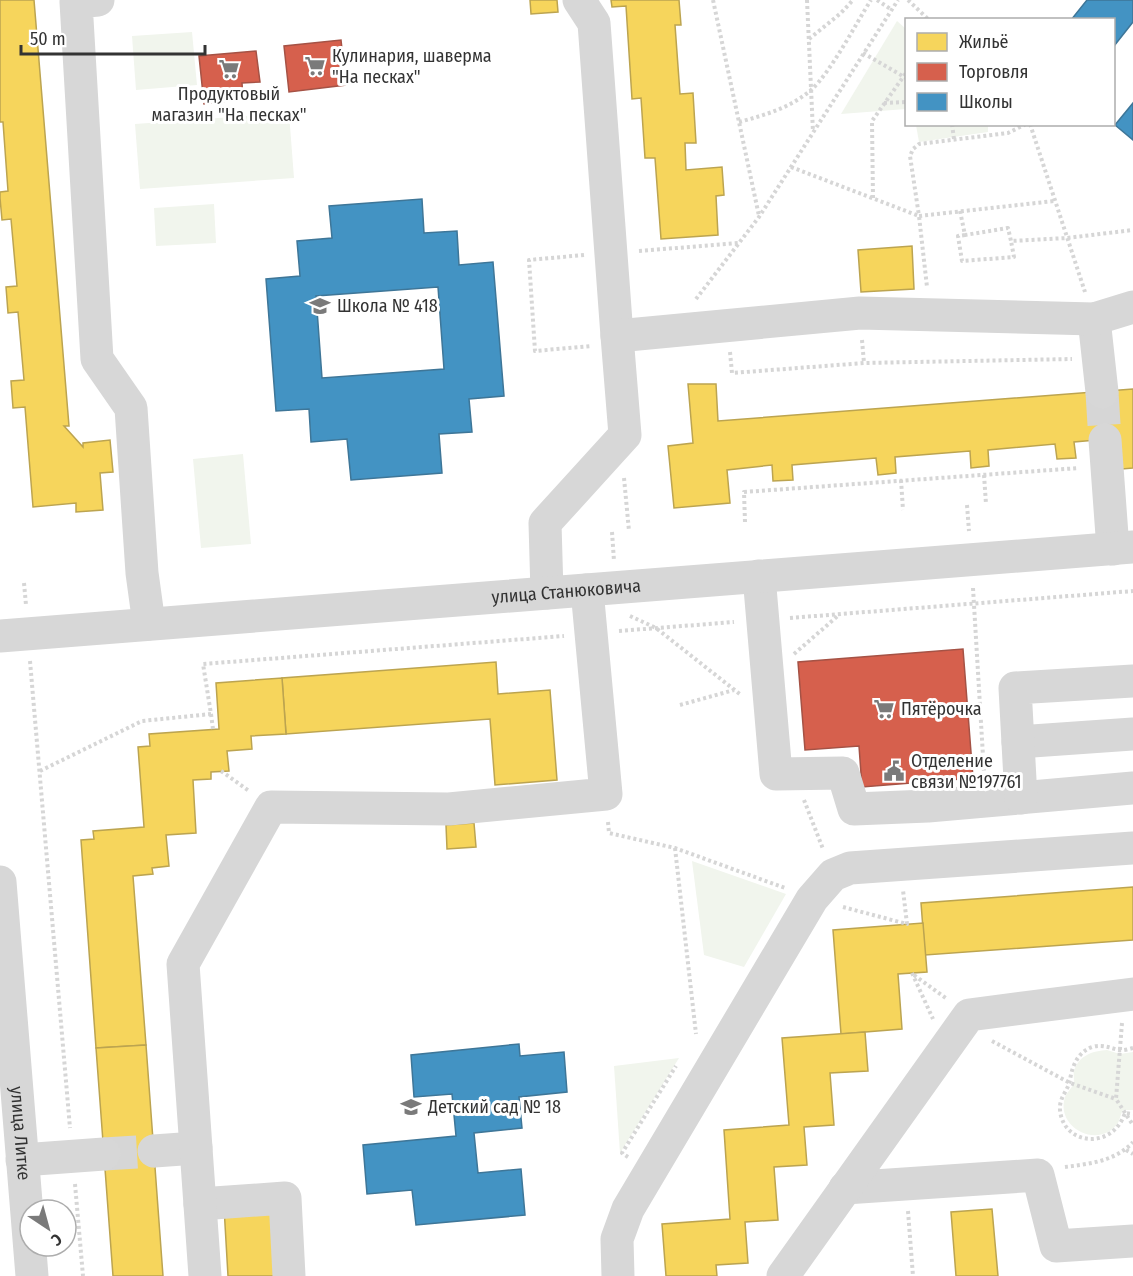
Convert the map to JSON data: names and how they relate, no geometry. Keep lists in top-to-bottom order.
{
  "streets": {
    "street": ["улица Станюковича", "улица Литке"]
  },
  "places": {
    "supermarket": ["Кулинария, шаверма \"На песках\"", "Продуктовый магазин \"На песках\"", "Пятёрочка"],
    "school or university": ["Школа № 418", "Детский сад № 18"],
    "public building": ["Отделение связи №197761"]
  },
  "legend": ["Жильё", "Торговля", "Школы"],
  "scale_bar": "50 m",
  "north": "bottom right"
}
